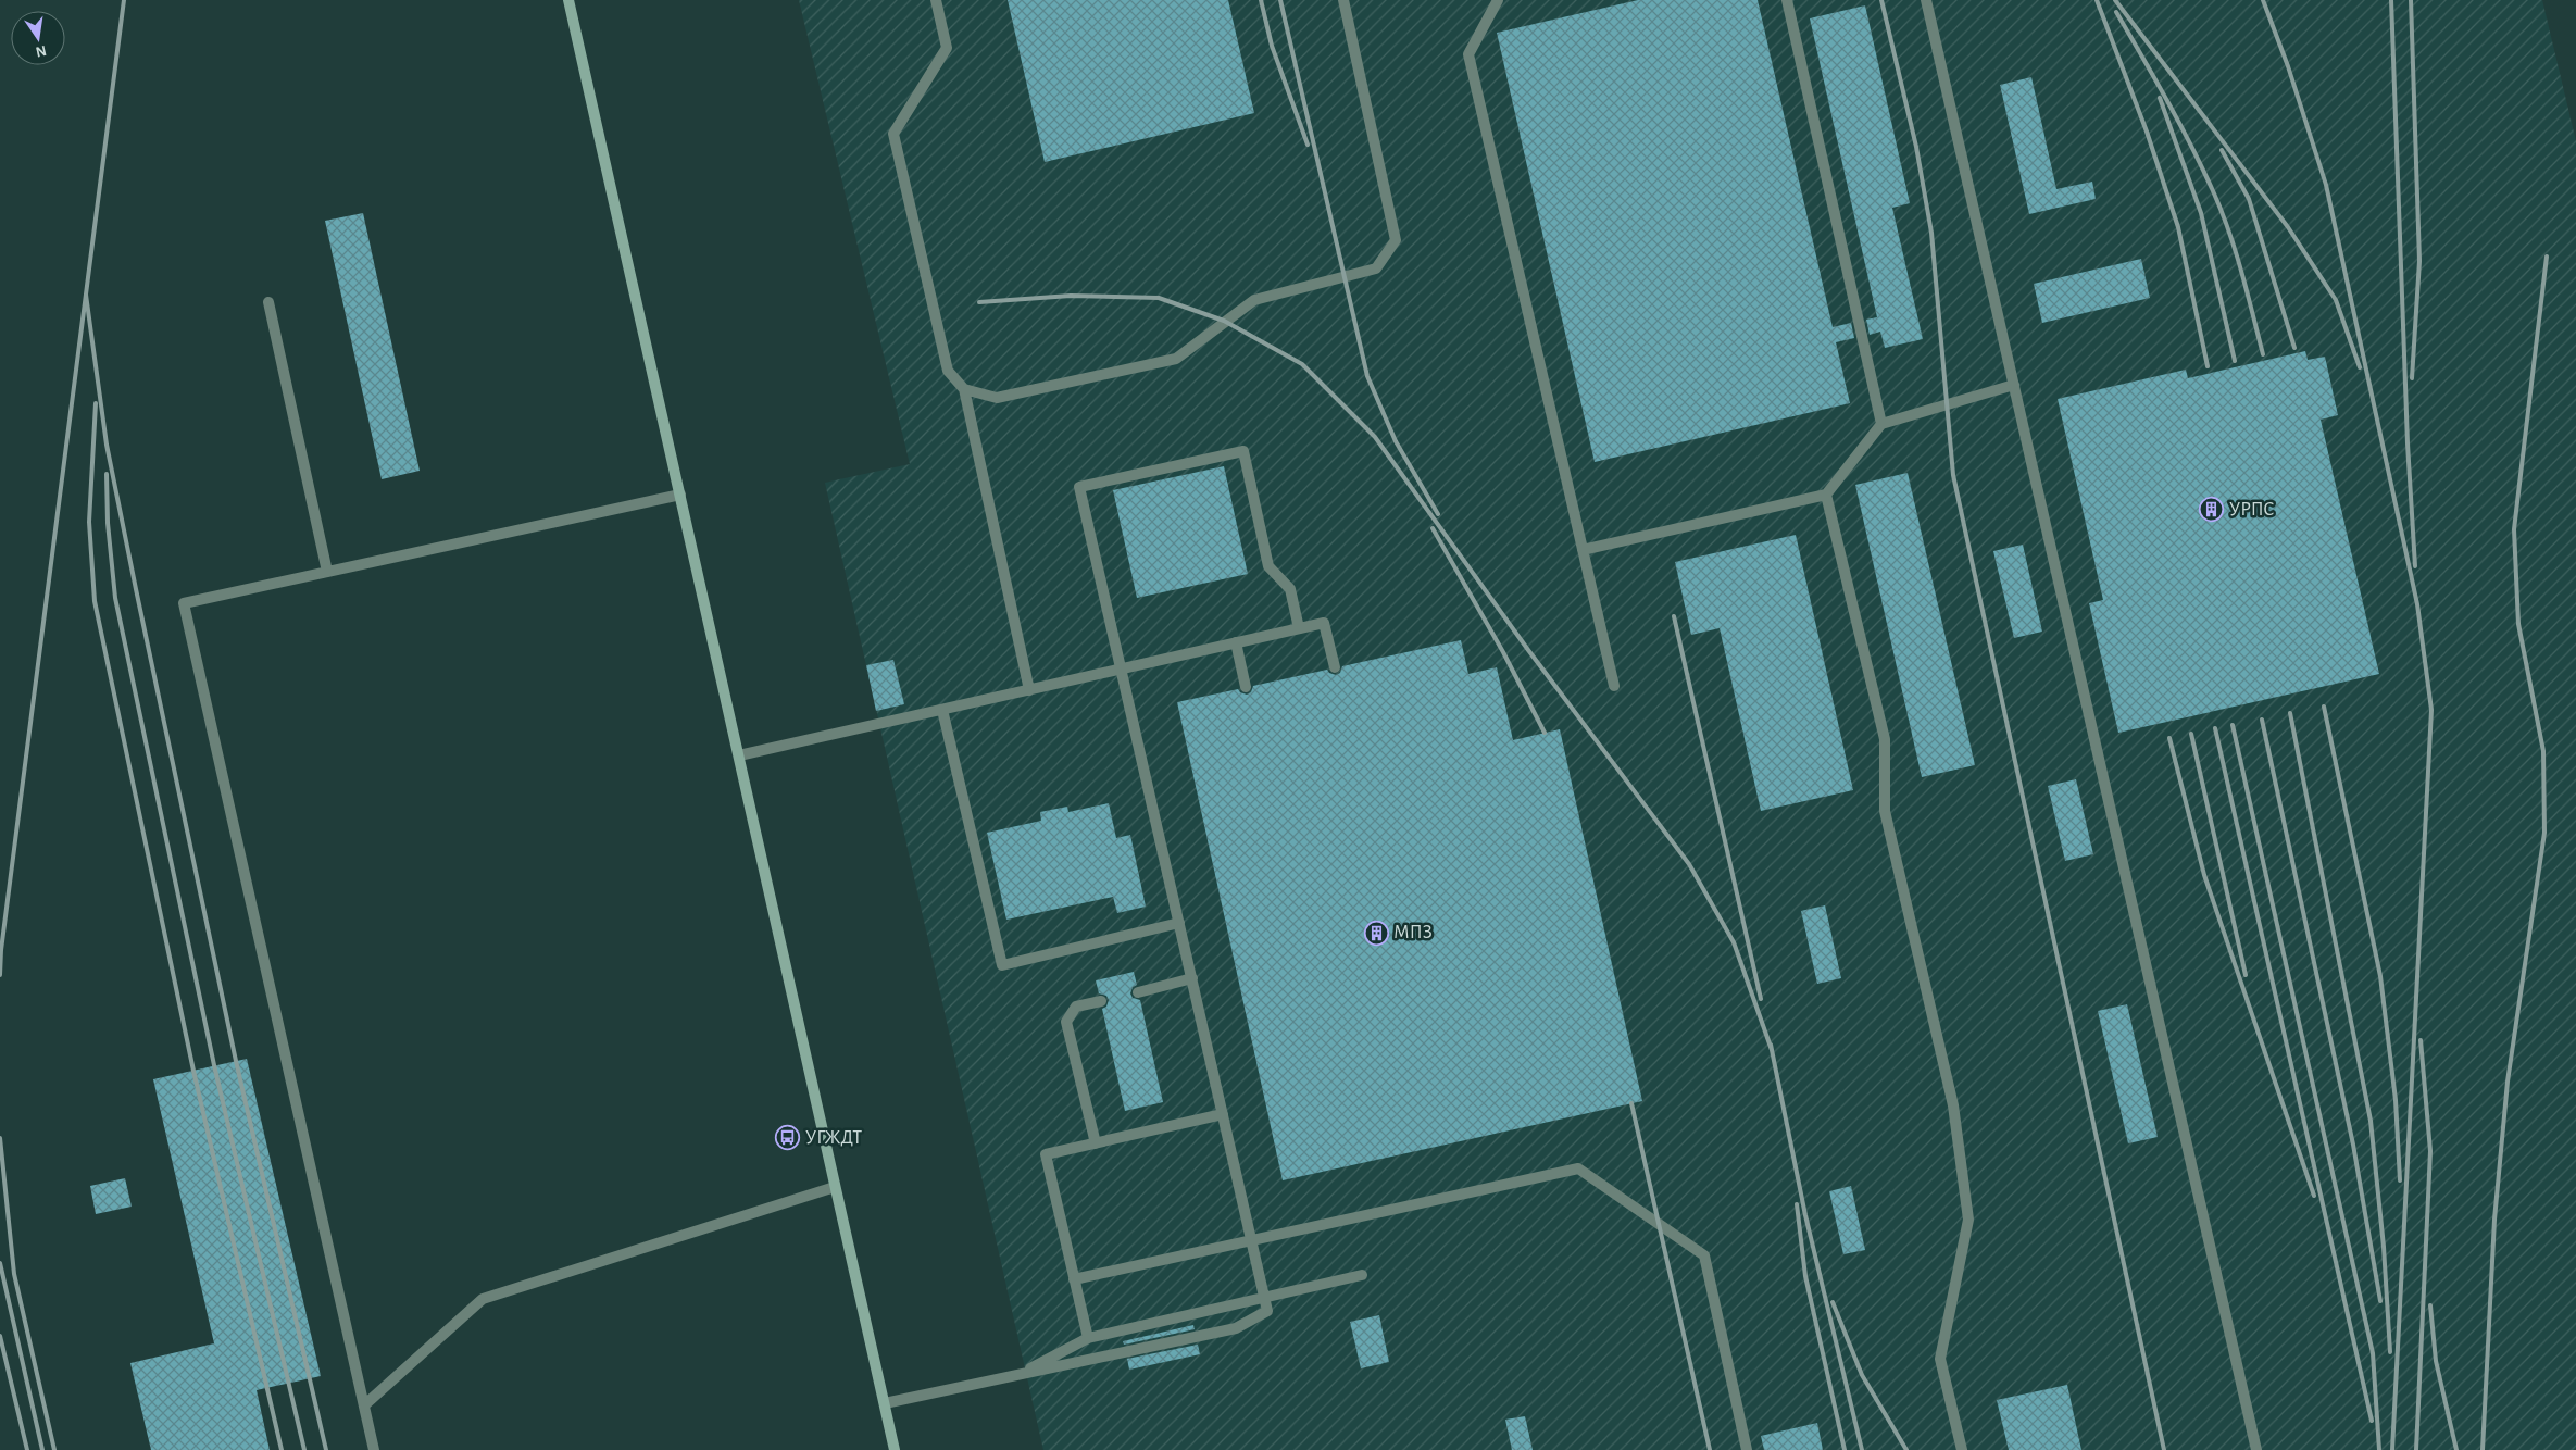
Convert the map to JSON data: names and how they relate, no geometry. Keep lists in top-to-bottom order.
{
  "places": {
    "building": ["УРПС", "МПЗ"],
    "bus stop": ["УГЖДТ"]
  },
  "north": "bottom"
}
